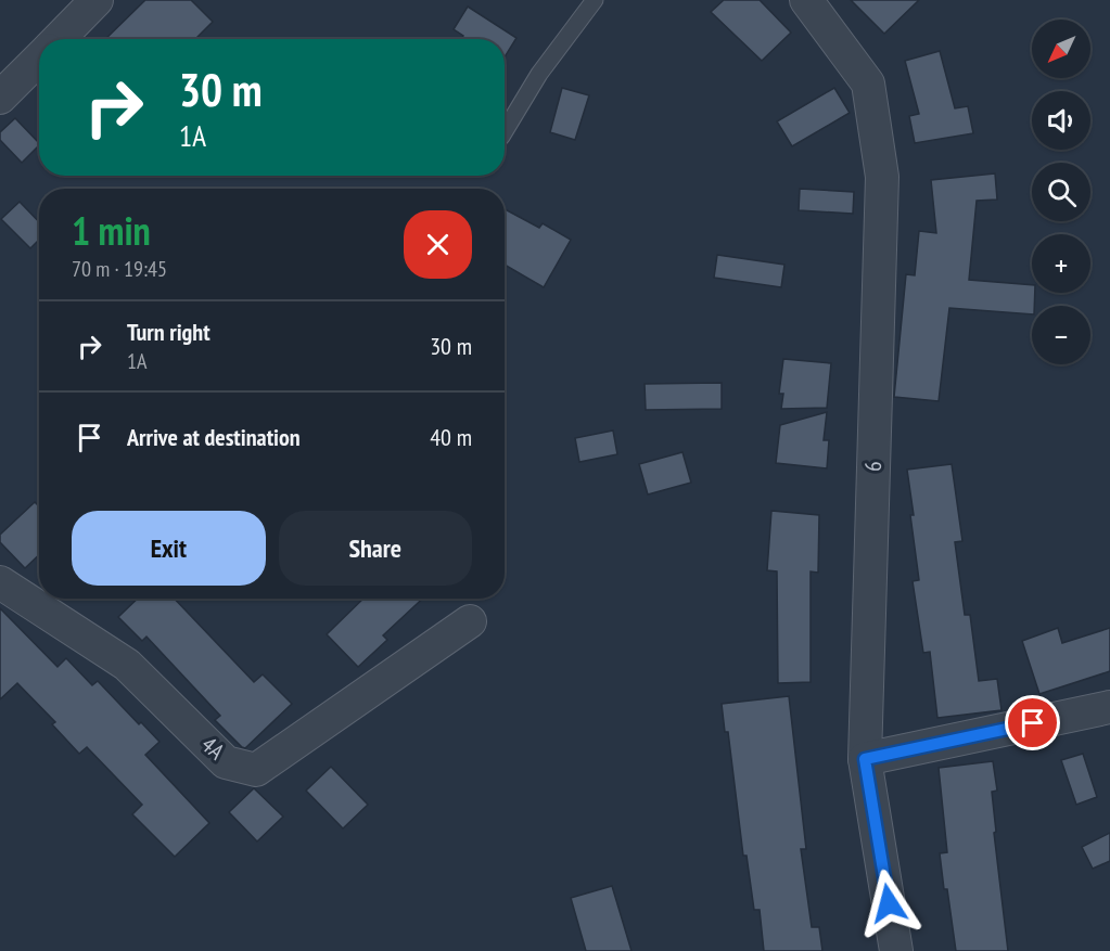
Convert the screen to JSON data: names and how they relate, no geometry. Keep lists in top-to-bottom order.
{
  "streets": {
    "street": ["6", "4A"]
  },
  "north": "bottom left",
  "page": {
    "map_buttons": ["+", "−"],
    "turn": ["30 m", "1A"],
    "heading": ["1 min", "70 m · 19:45"],
    "list": [
      {
        "name": "Turn right",
        "note": "1A",
        "value": "30 m"
      },
      {
        "name": "Arrive at destination",
        "value": "40 m"
      }
    ],
    "buttons": ["Exit", "Share"]
  }
}
